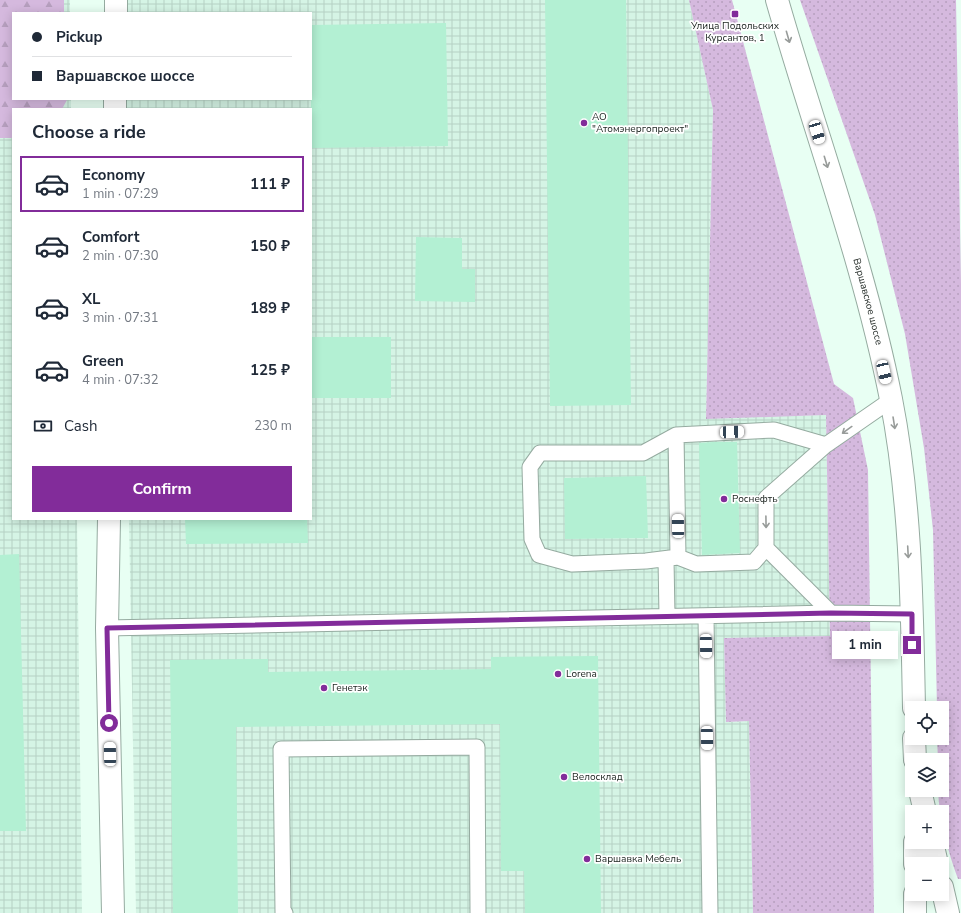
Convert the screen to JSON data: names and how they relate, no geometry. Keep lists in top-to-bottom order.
{
  "streets": {
    "main road": ["Варшавское шоссе"]
  },
  "one_way": ["Варшавское шоссе"],
  "places": {
    "transit": ["Улица Подольских Курсантов, 1"],
    "other": [
      "АО \"Атомэнергопроект\"",
      "Роснефть",
      "Lorena",
      "Генетэк",
      "Велосклад",
      "Варшавка Мебель"
    ]
  },
  "page": {
    "banner": ["Pickup", "Варшавское шоссе"],
    "heading": "Choose a ride",
    "list": [
      {
        "name": "Economy",
        "note": "1 min · 07:29",
        "value": "111 ₽"
      },
      {
        "name": "Comfort",
        "note": "2 min · 07:30",
        "value": "150 ₽"
      },
      {
        "name": "XL",
        "note": "3 min · 07:31",
        "value": "189 ₽"
      },
      {
        "name": "Green",
        "note": "4 min · 07:32",
        "value": "125 ₽"
      }
    ],
    "pay": ["Cash", "230 m"],
    "buttons": "Confirm",
    "bubble": "1 min",
    "map_buttons": ["+", "−"]
  }
}
